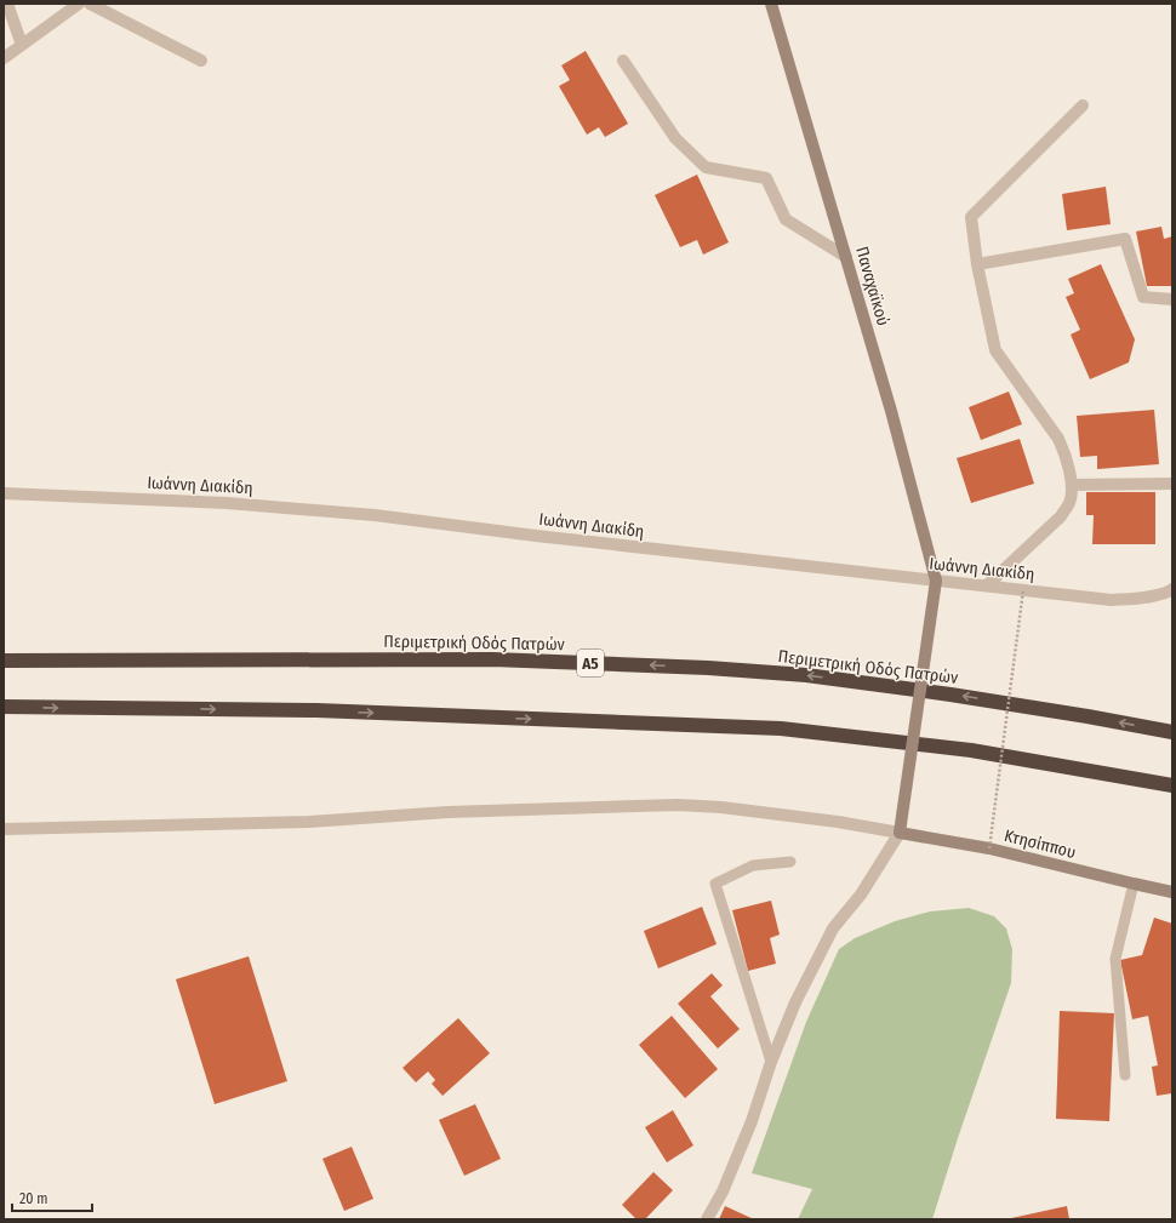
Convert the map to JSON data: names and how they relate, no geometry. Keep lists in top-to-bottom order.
{
  "streets": {
    "highway": ["Περιμετρική Οδός Πατρών", "Α5"],
    "main road": ["Παναχαϊκού", "Κτησίππου"],
    "street": ["Ιωάννη Διακίδη"]
  },
  "crossings": [
    ["Παναχαϊκού", "Ιωάννη Διακίδη"]
  ],
  "scale_bar": "20 m"
}
